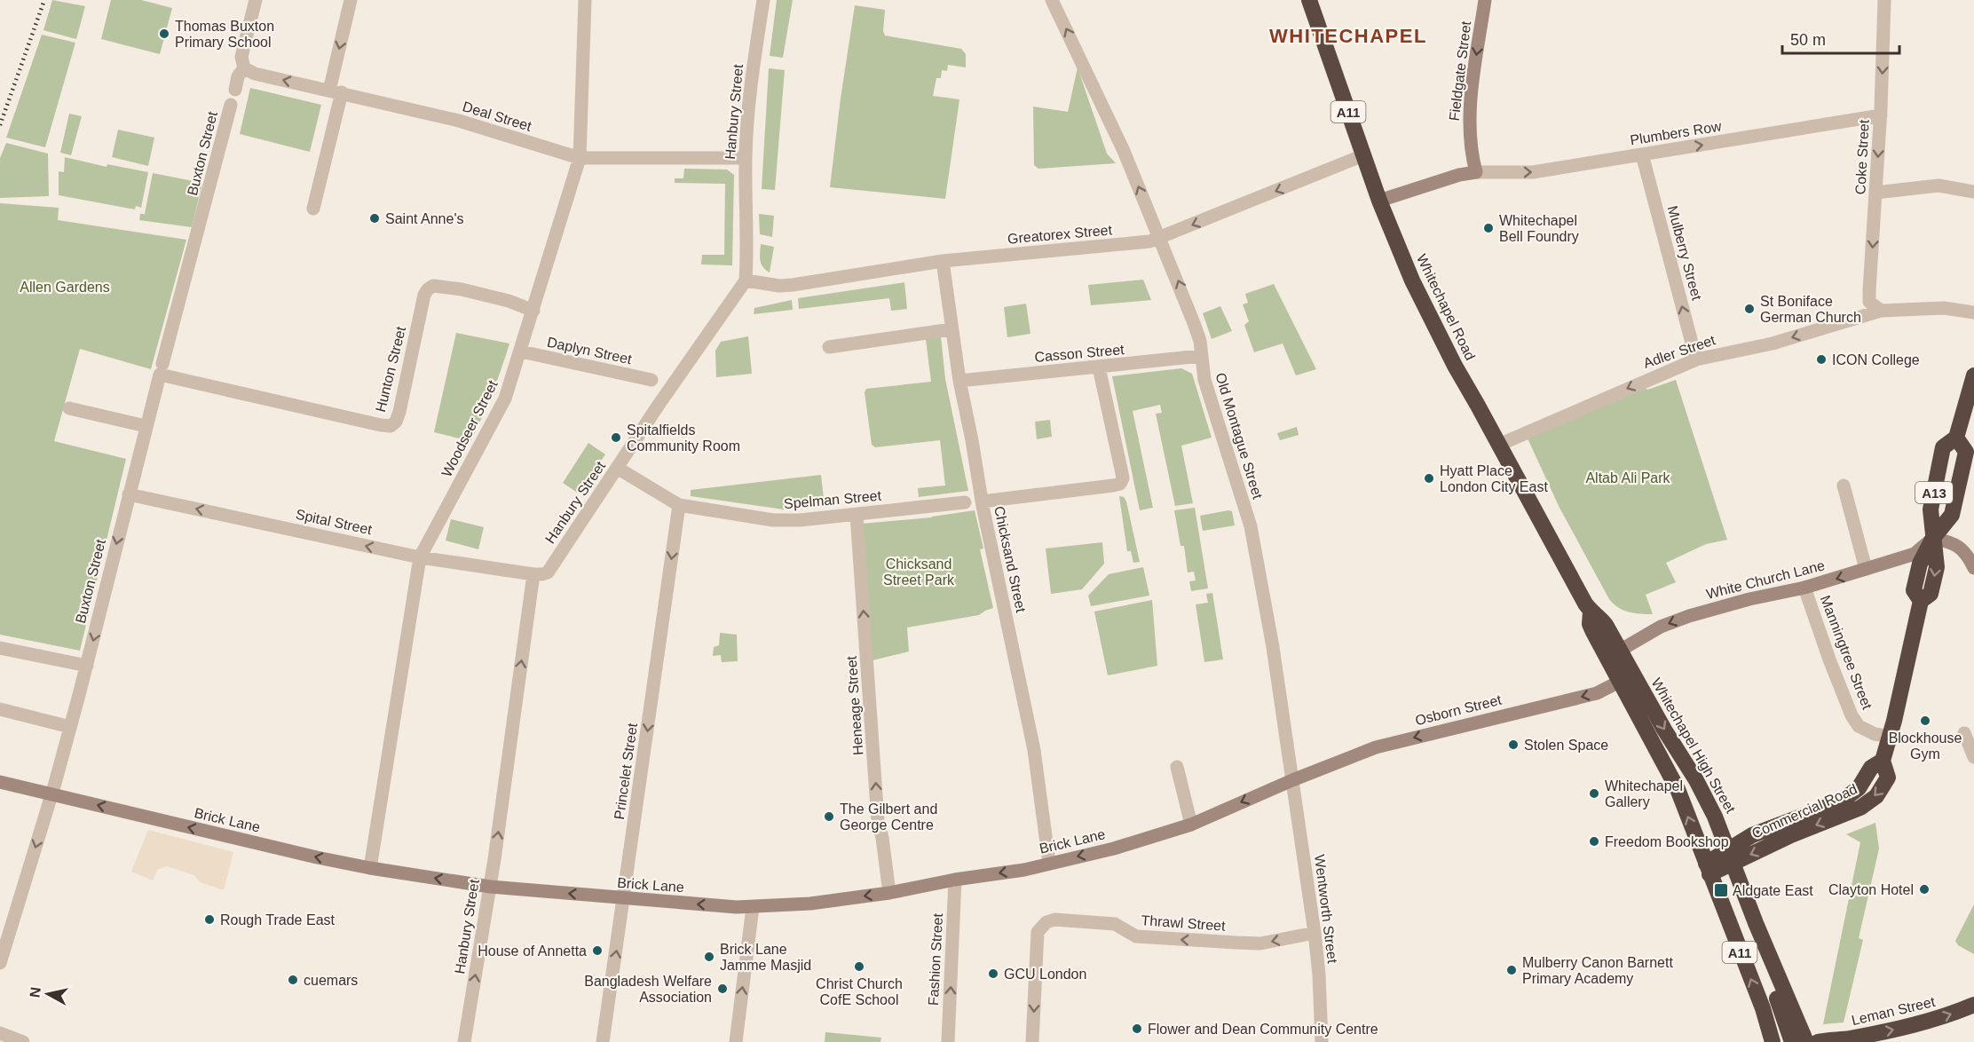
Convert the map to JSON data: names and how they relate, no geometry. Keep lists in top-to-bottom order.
{
  "streets": {
    "highway": [
      "A11",
      "Whitechapel Road",
      "A13",
      "Whitechapel High Street",
      "Commercial Road",
      "Leman Street"
    ],
    "main road": [
      "Fieldgate Street",
      "White Church Lane",
      "Osborn Street",
      "Brick Lane"
    ],
    "street": [
      "Hanbury Street",
      "Deal Street",
      "Plumbers Row",
      "Buxton Street",
      "Coke Street",
      "Greatorex Street",
      "Mulberry Street",
      "Daplyn Street",
      "Adler Street",
      "Casson Street",
      "Hunton Street",
      "Woodseer Street",
      "Old Montague Street",
      "Spelman Street",
      "Spital Street",
      "Chicksand Street",
      "Manningtree Street",
      "Heneage Street",
      "Princelet Street",
      "Wentworth Street",
      "Thrawl Street",
      "Fashion Street"
    ]
  },
  "crossings": [
    ["Fieldgate Street", "Plumbers Row"],
    ["Hanbury Street", "Deal Street"],
    ["Hanbury Street", "Greatorex Street"],
    ["Hanbury Street", "Spelman Street"],
    ["Hanbury Street", "Spital Street"],
    ["Hanbury Street", "Brick Lane"],
    ["A11", "Whitechapel Road"],
    ["A11", "Osborn Street"],
    ["A11", "Whitechapel High Street"],
    ["A11", "Commercial Road"],
    ["Deal Street", "Woodseer Street"],
    ["Plumbers Row", "Coke Street"],
    ["Plumbers Row", "Mulberry Street"],
    ["Buxton Street", "Hunton Street"],
    ["Buxton Street", "Spital Street"],
    ["Buxton Street", "Brick Lane"],
    ["Coke Street", "Adler Street"],
    ["Greatorex Street", "Whitechapel Road"],
    ["Greatorex Street", "Old Montague Street"],
    ["Greatorex Street", "Chicksand Street"],
    ["Mulberry Street", "Adler Street"],
    ["Whitechapel Road", "Adler Street"],
    ["Whitechapel Road", "White Church Lane"],
    ["Whitechapel Road", "Osborn Street"],
    ["Whitechapel Road", "Whitechapel High Street"],
    ["Daplyn Street", "Woodseer Street"],
    ["Casson Street", "Old Montague Street"],
    ["Casson Street", "Chicksand Street"],
    ["Hunton Street", "Woodseer Street"],
    ["Woodseer Street", "Spital Street"],
    ["Woodseer Street", "Brick Lane"],
    ["Old Montague Street", "Osborn Street"],
    ["Old Montague Street", "Brick Lane"],
    ["Old Montague Street", "Wentworth Street"],
    ["A13", "White Church Lane"],
    ["A13", "Commercial Road"],
    ["Spelman Street", "Heneage Street"],
    ["Spelman Street", "Princelet Street"],
    ["Chicksand Street", "Brick Lane"],
    ["White Church Lane", "Manningtree Street"],
    ["White Church Lane", "Commercial Road"],
    ["Manningtree Street", "Commercial Road"],
    ["Heneage Street", "Brick Lane"],
    ["Osborn Street", "Whitechapel High Street"],
    ["Osborn Street", "Brick Lane"],
    ["Osborn Street", "Wentworth Street"],
    ["Whitechapel High Street", "Commercial Road"],
    ["Princelet Street", "Brick Lane"],
    ["Brick Lane", "Wentworth Street"],
    ["Brick Lane", "Fashion Street"],
    ["Wentworth Street", "Thrawl Street"]
  ],
  "one_way": [
    "Fieldgate Street",
    "Hanbury Street",
    "Plumbers Row",
    "Buxton Street",
    "Coke Street",
    "Mulberry Street",
    "Adler Street",
    "Old Montague Street",
    "Spital Street",
    "White Church Lane",
    "Heneage Street",
    "Osborn Street",
    "Brick Lane",
    "Fashion Street",
    "Leman Street"
  ],
  "districts": ["WHITECHAPEL"],
  "parks": ["Allen Gardens", "Altab Ali Park", "Chicksand Street Park"],
  "places": {
    "other": [
      "Thomas Buxton Primary School",
      "Saint Anne's",
      "Whitechapel Bell Foundry",
      "St Boniface German Church",
      "ICON College",
      "Spitalfields Community Room",
      "Hyatt Place London City East",
      "Blockhouse Gym",
      "Stolen Space",
      "Whitechapel Gallery",
      "The Gilbert and George Centre",
      "Freedom Bookshop",
      "Clayton Hotel",
      "Rough Trade East",
      "House of Annetta",
      "Brick Lane Jamme Masjid",
      "Christ Church CofE School",
      "Mulberry Canon Barnett Primary Academy",
      "GCU London",
      "cuemars",
      "Bangladesh Welfare Association",
      "Flower and Dean Community Centre"
    ],
    "transit": ["Aldgate East"]
  },
  "scale_bar": "50 m",
  "north": "left"
}
